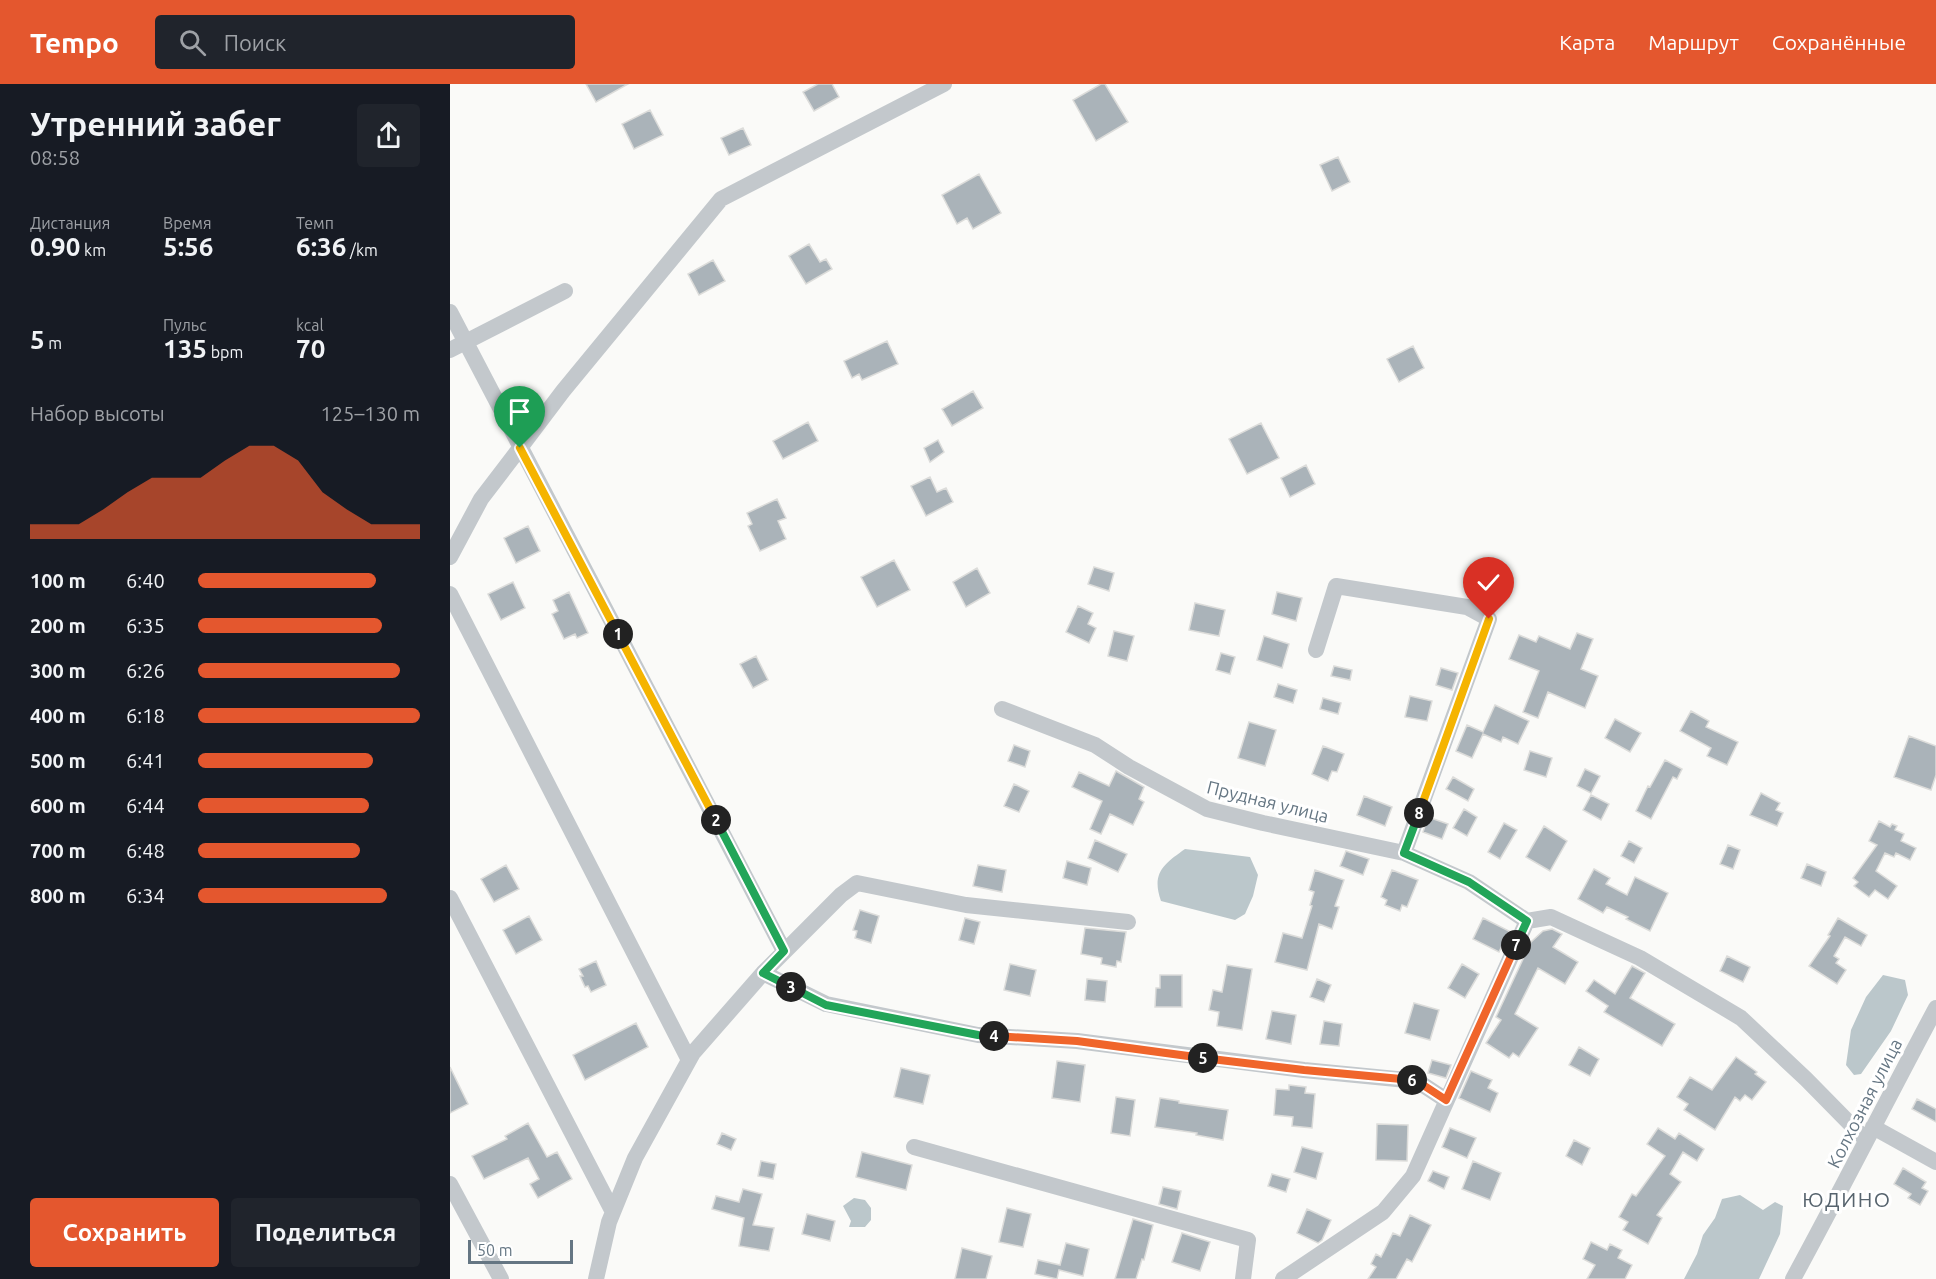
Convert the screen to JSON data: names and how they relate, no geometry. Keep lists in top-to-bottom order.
{
  "streets": {
    "street": ["Прудная улица", "Колхозная улица"]
  },
  "districts": ["ЮДИНО"],
  "scale_bar": "50 m",
  "page": {
    "header": "Tempo",
    "search": "Поиск",
    "nav": ["Карта", "Маршрут", "Сохранённые"],
    "heading": ["Утренний забег", "08:58"],
    "stats": [
      ["Дистанция", "0.90 km"],
      ["Время", "5:56"],
      ["Темп", "6:36 /km"],
      ["5 m"],
      ["Пульс", "135 bpm"],
      ["kcal", "70"]
    ],
    "chart": ["Набор высоты", "125–130 m"],
    "list": [
      {
        "name": "100 m",
        "note": "6:40"
      },
      {
        "name": "200 m",
        "note": "6:35"
      },
      {
        "name": "300 m",
        "note": "6:26"
      },
      {
        "name": "400 m",
        "note": "6:18"
      },
      {
        "name": "500 m",
        "note": "6:41"
      },
      {
        "name": "600 m",
        "note": "6:44"
      },
      {
        "name": "700 m",
        "note": "6:48"
      },
      {
        "name": "800 m",
        "note": "6:34"
      }
    ],
    "pins": [
      "1",
      "8",
      "2",
      "7",
      "3",
      "4",
      "5",
      "6"
    ],
    "buttons": ["Сохранить", "Поделиться"],
    "scale": "50 m"
  }
}
